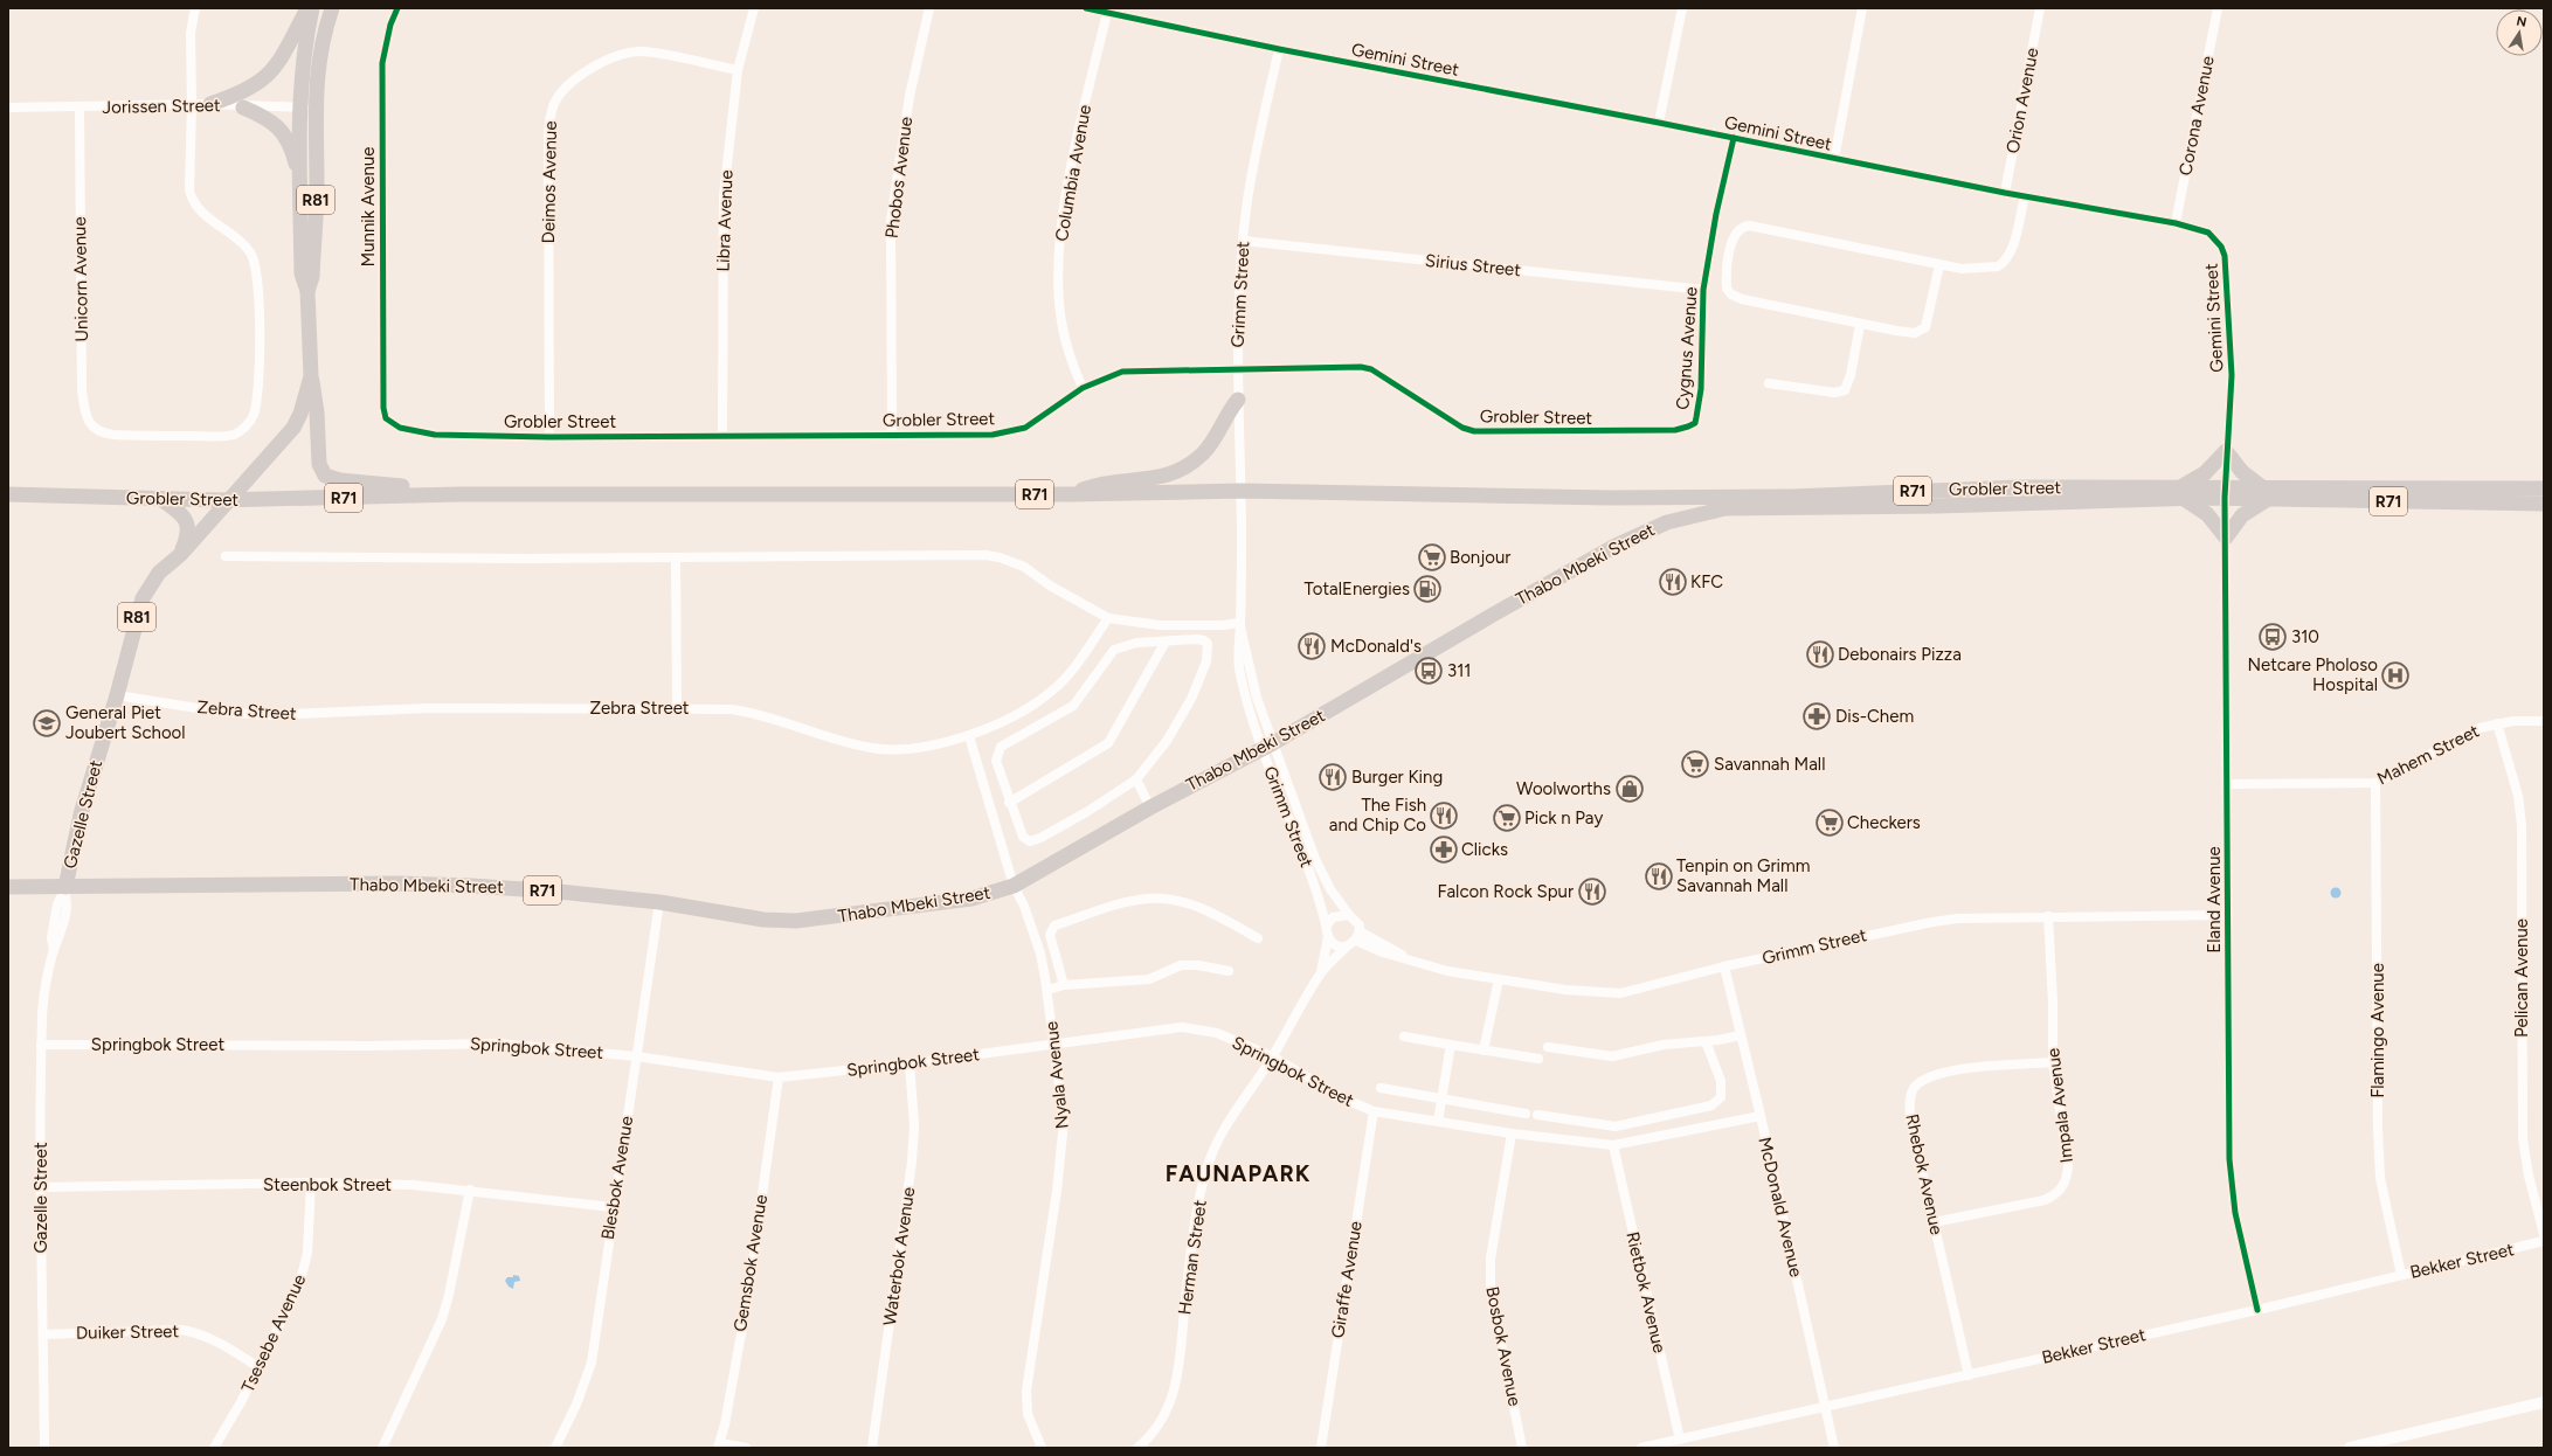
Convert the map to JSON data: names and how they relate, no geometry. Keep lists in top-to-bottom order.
{
  "streets": {
    "main road": [
      "R81",
      "Grobler Street",
      "R71",
      "Thabo Mbeki Street",
      "Gazelle Street"
    ],
    "street": [
      "Gemini Street",
      "Orion Avenue",
      "Jorissen Street",
      "Corona Avenue",
      "Columbia Avenue",
      "Phobos Avenue",
      "Deimos Avenue",
      "Munnik Avenue",
      "Libra Avenue",
      "Sirius Street",
      "Unicorn Avenue",
      "Grimm Street",
      "Cygnus Avenue",
      "Zebra Street",
      "Mahem Street",
      "Eland Avenue",
      "Pelican Avenue",
      "Flamingo Avenue",
      "Springbok Street",
      "Nyala Avenue",
      "Impala Avenue",
      "Rhebok Avenue",
      "Blesbok Avenue",
      "Steenbok Street",
      "McDonald Avenue",
      "Waterbok Avenue",
      "Herman Street",
      "Bekker Street",
      "Gemsbok Avenue",
      "Giraffe Avenue",
      "Rietbok Avenue",
      "Duiker Street",
      "Tsesebe Avenue",
      "Bosbok Avenue"
    ]
  },
  "crossings": [
    ["Gemini Street", "Orion Avenue"],
    ["Gemini Street", "Corona Avenue"],
    ["Gemini Street", "Columbia Avenue"],
    ["Gemini Street", "Grimm Street"],
    ["Gemini Street", "Cygnus Avenue"],
    ["Gemini Street", "Grobler Street"],
    ["Gemini Street", "Eland Avenue"],
    ["Jorissen Street", "R81"],
    ["Jorissen Street", "Unicorn Avenue"],
    ["Columbia Avenue", "Grobler Street"],
    ["Phobos Avenue", "Grobler Street"],
    ["Deimos Avenue", "Libra Avenue"],
    ["Deimos Avenue", "Grobler Street"],
    ["R81", "Grobler Street"],
    ["R81", "Gazelle Street"],
    ["Munnik Avenue", "Grobler Street"],
    ["Libra Avenue", "Grobler Street"],
    ["Sirius Street", "Grimm Street"],
    ["Sirius Street", "Cygnus Avenue"],
    ["Grimm Street", "Grobler Street"],
    ["Grimm Street", "Thabo Mbeki Street"],
    ["Grimm Street", "Eland Avenue"],
    ["Grimm Street", "Impala Avenue"],
    ["Grimm Street", "McDonald Avenue"],
    ["Grimm Street", "Herman Street"],
    ["Cygnus Avenue", "Grobler Street"],
    ["Grobler Street", "Thabo Mbeki Street"],
    ["Grobler Street", "Gazelle Street"],
    ["Grobler Street", "Eland Avenue"],
    ["Thabo Mbeki Street", "Gazelle Street"],
    ["Thabo Mbeki Street", "Nyala Avenue"],
    ["Thabo Mbeki Street", "Blesbok Avenue"],
    ["Zebra Street", "Gazelle Street"],
    ["Zebra Street", "Nyala Avenue"],
    ["Mahem Street", "Eland Avenue"],
    ["Mahem Street", "Pelican Avenue"],
    ["Mahem Street", "Flamingo Avenue"],
    ["Gazelle Street", "Springbok Street"],
    ["Gazelle Street", "Steenbok Street"],
    ["Gazelle Street", "Duiker Street"],
    ["Eland Avenue", "Bekker Street"],
    ["Flamingo Avenue", "Bekker Street"],
    ["Springbok Street", "Nyala Avenue"],
    ["Springbok Street", "Blesbok Avenue"],
    ["Springbok Street", "McDonald Avenue"],
    ["Springbok Street", "Waterbok Avenue"],
    ["Springbok Street", "Herman Street"],
    ["Springbok Street", "Gemsbok Avenue"],
    ["Springbok Street", "Giraffe Avenue"],
    ["Springbok Street", "Rietbok Avenue"],
    ["Springbok Street", "Bosbok Avenue"],
    ["Impala Avenue", "Rhebok Avenue"],
    ["Rhebok Avenue", "Bekker Street"],
    ["Blesbok Avenue", "Steenbok Street"],
    ["Steenbok Street", "Tsesebe Avenue"],
    ["McDonald Avenue", "Bekker Street"],
    ["Bekker Street", "Rietbok Avenue"],
    ["Duiker Street", "Tsesebe Avenue"]
  ],
  "districts": ["FAUNAPARK"],
  "places": {
    "supermarket": [
      "Bonjour",
      "Savannah Mall",
      "Pick n Pay",
      "Checkers"
    ],
    "restaurant": [
      "KFC",
      "McDonald's",
      "Debonairs Pizza",
      "Burger King",
      "The Fish and Chip Co",
      "Tenpin on Grimm Savannah Mall",
      "Falcon Rock Spur"
    ],
    "fuel station": ["TotalEnergies"],
    "bus stop": ["310", "311"],
    "hospital": ["Netcare Pholoso Hospital"],
    "pharmacy": ["Dis-Chem", "Clicks"],
    "school or university": ["General Piet Joubert School"],
    "shop": ["Woolworths"]
  },
  "north": "top"
}
